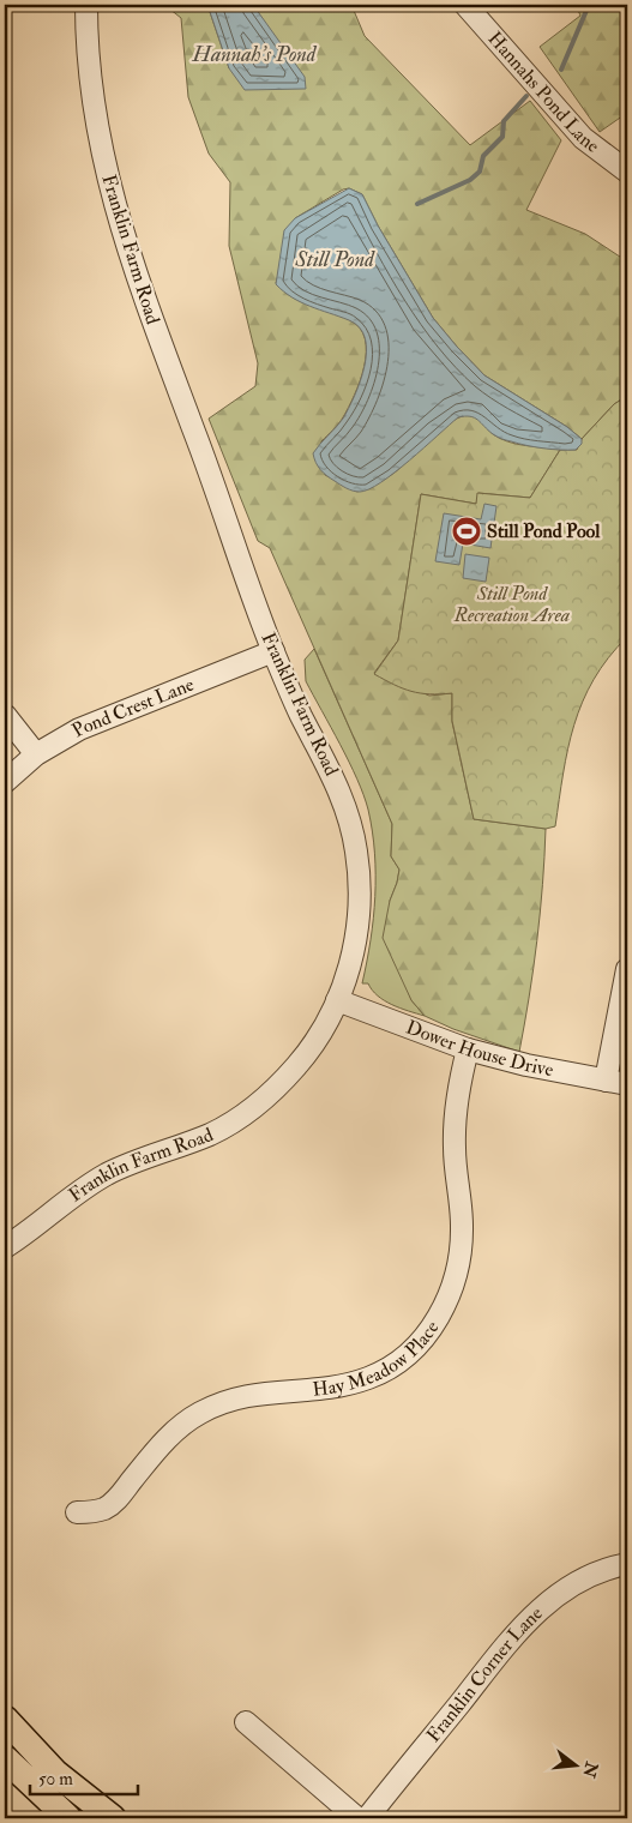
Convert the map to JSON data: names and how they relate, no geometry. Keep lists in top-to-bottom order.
{
  "streets": {
    "street": [
      "Hannahs Pond Lane",
      "Franklin Farm Road",
      "Pond Crest Lane",
      "Dower House Drive",
      "Hay Meadow Place",
      "Franklin Corner Lane"
    ]
  },
  "crossings": [
    ["Franklin Farm Road", "Pond Crest Lane"],
    ["Franklin Farm Road", "Dower House Drive"],
    ["Dower House Drive", "Hay Meadow Place"]
  ],
  "water": ["Hannah's Pond", "Still Pond"],
  "parks": ["Still Pond Recreation Area"],
  "places": {
    "sports": ["Still Pond Pool"]
  },
  "scale_bar": "50 m",
  "north": "right"
}
